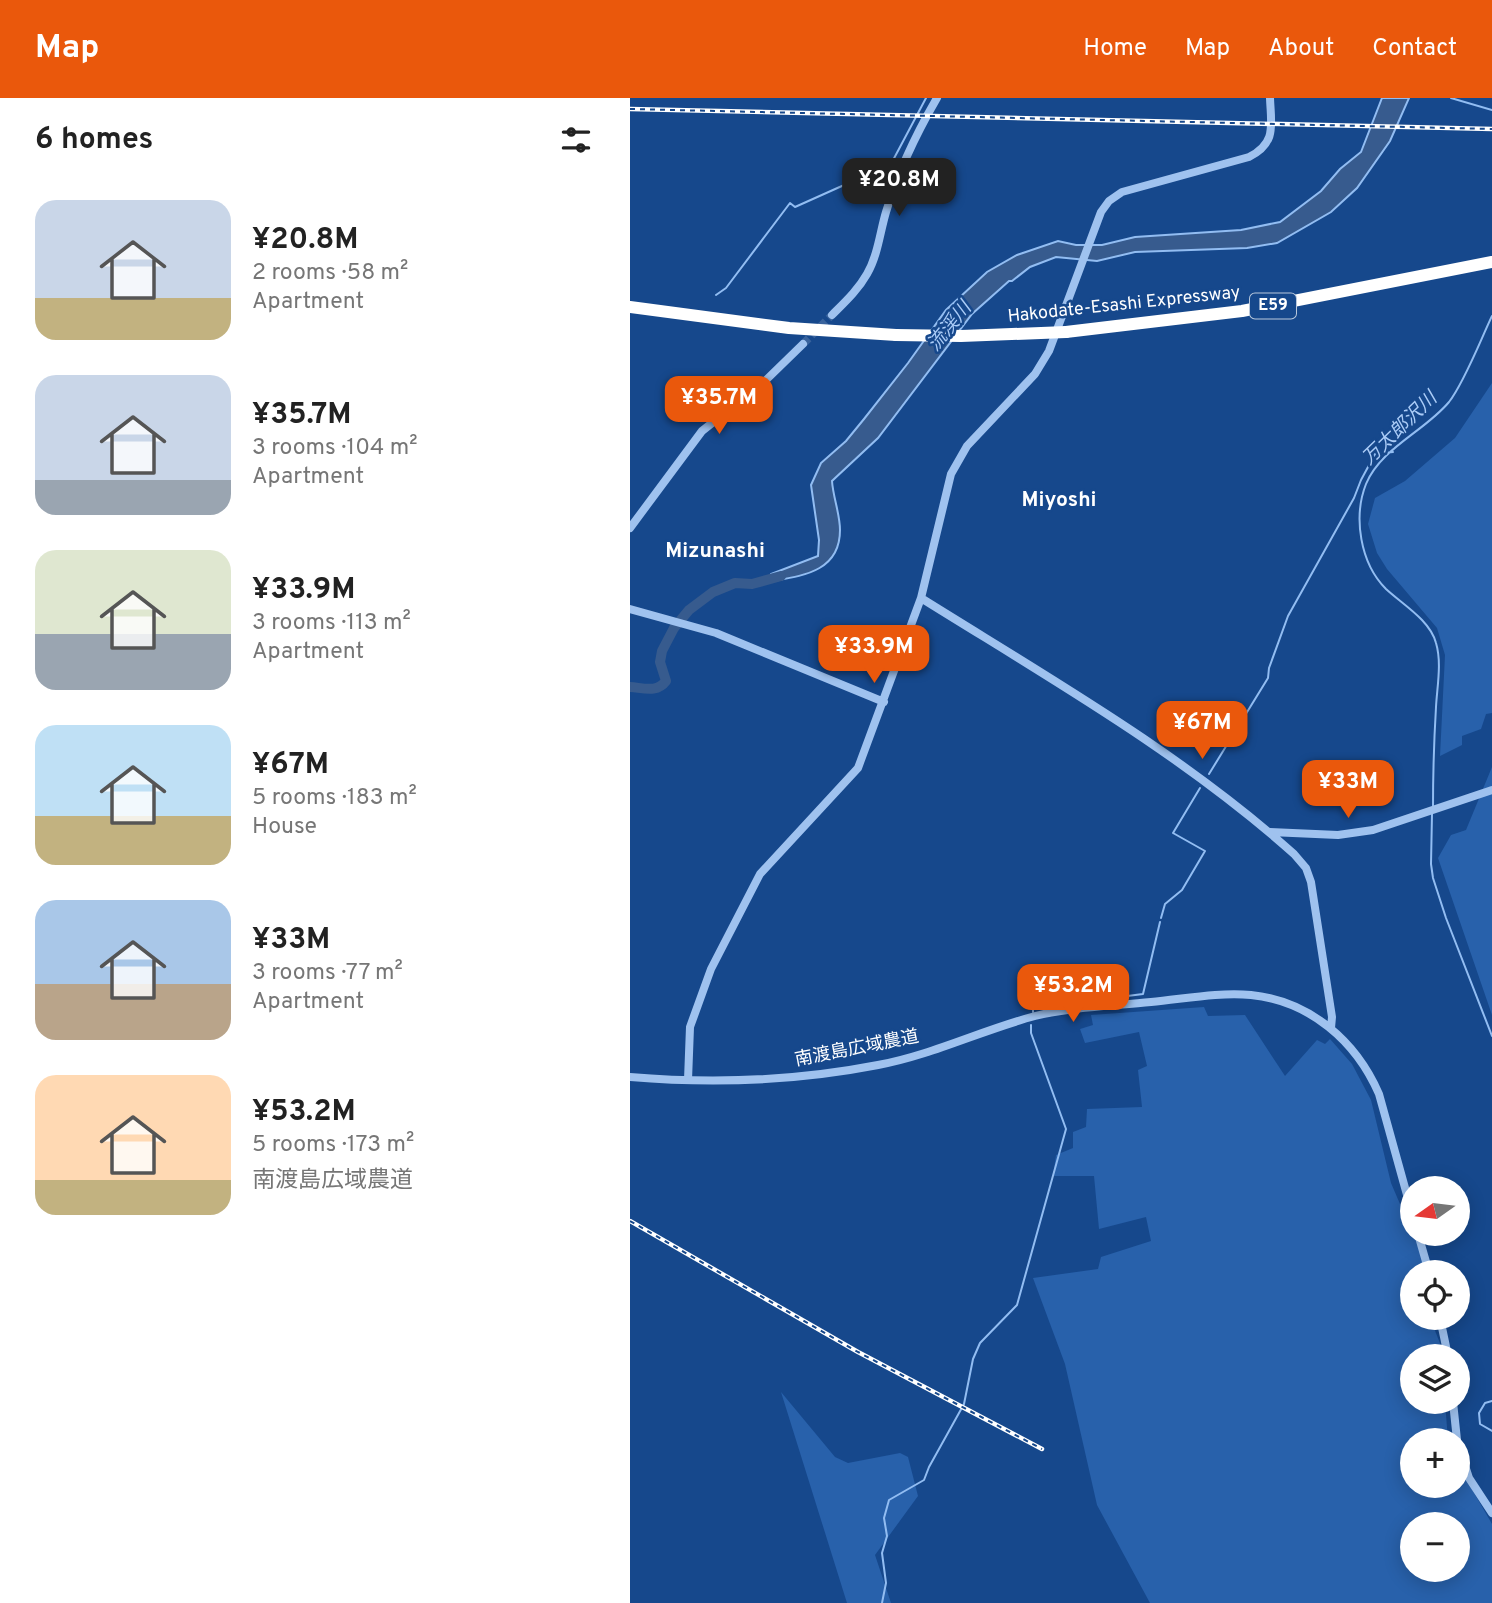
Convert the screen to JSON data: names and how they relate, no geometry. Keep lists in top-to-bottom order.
{
  "streets": {
    "highway": ["Hakodate-Esashi Expressway", "E59"],
    "street": ["南渡島広域農道"]
  },
  "districts": ["Miyoshi", "Mizunashi"],
  "water": ["流渓川", "万太郎沢川"],
  "north": "left",
  "page": {
    "header": "Map",
    "nav": [
      "Home",
      "Map",
      "About",
      "Contact"
    ],
    "heading": "6 homes",
    "price": [
      "¥20.8M",
      "¥35.7M",
      "¥33.9M",
      "¥67M",
      "¥33M",
      "¥53.2M"
    ],
    "list": [
      {
        "name": "¥20.8M",
        "note": "2 rooms · 58 m² · Apartment"
      },
      {
        "name": "¥35.7M",
        "note": "3 rooms · 104 m² · Apartment"
      },
      {
        "name": "¥33.9M",
        "note": "3 rooms · 113 m² · Apartment"
      },
      {
        "name": "¥67M",
        "note": "5 rooms · 183 m² · House"
      },
      {
        "name": "¥33M",
        "note": "3 rooms · 77 m² · Apartment"
      },
      {
        "name": "¥53.2M",
        "note": "5 rooms · 173 m² · 南渡島広域農道"
      }
    ],
    "map_buttons": ["+", "−"]
  }
}
